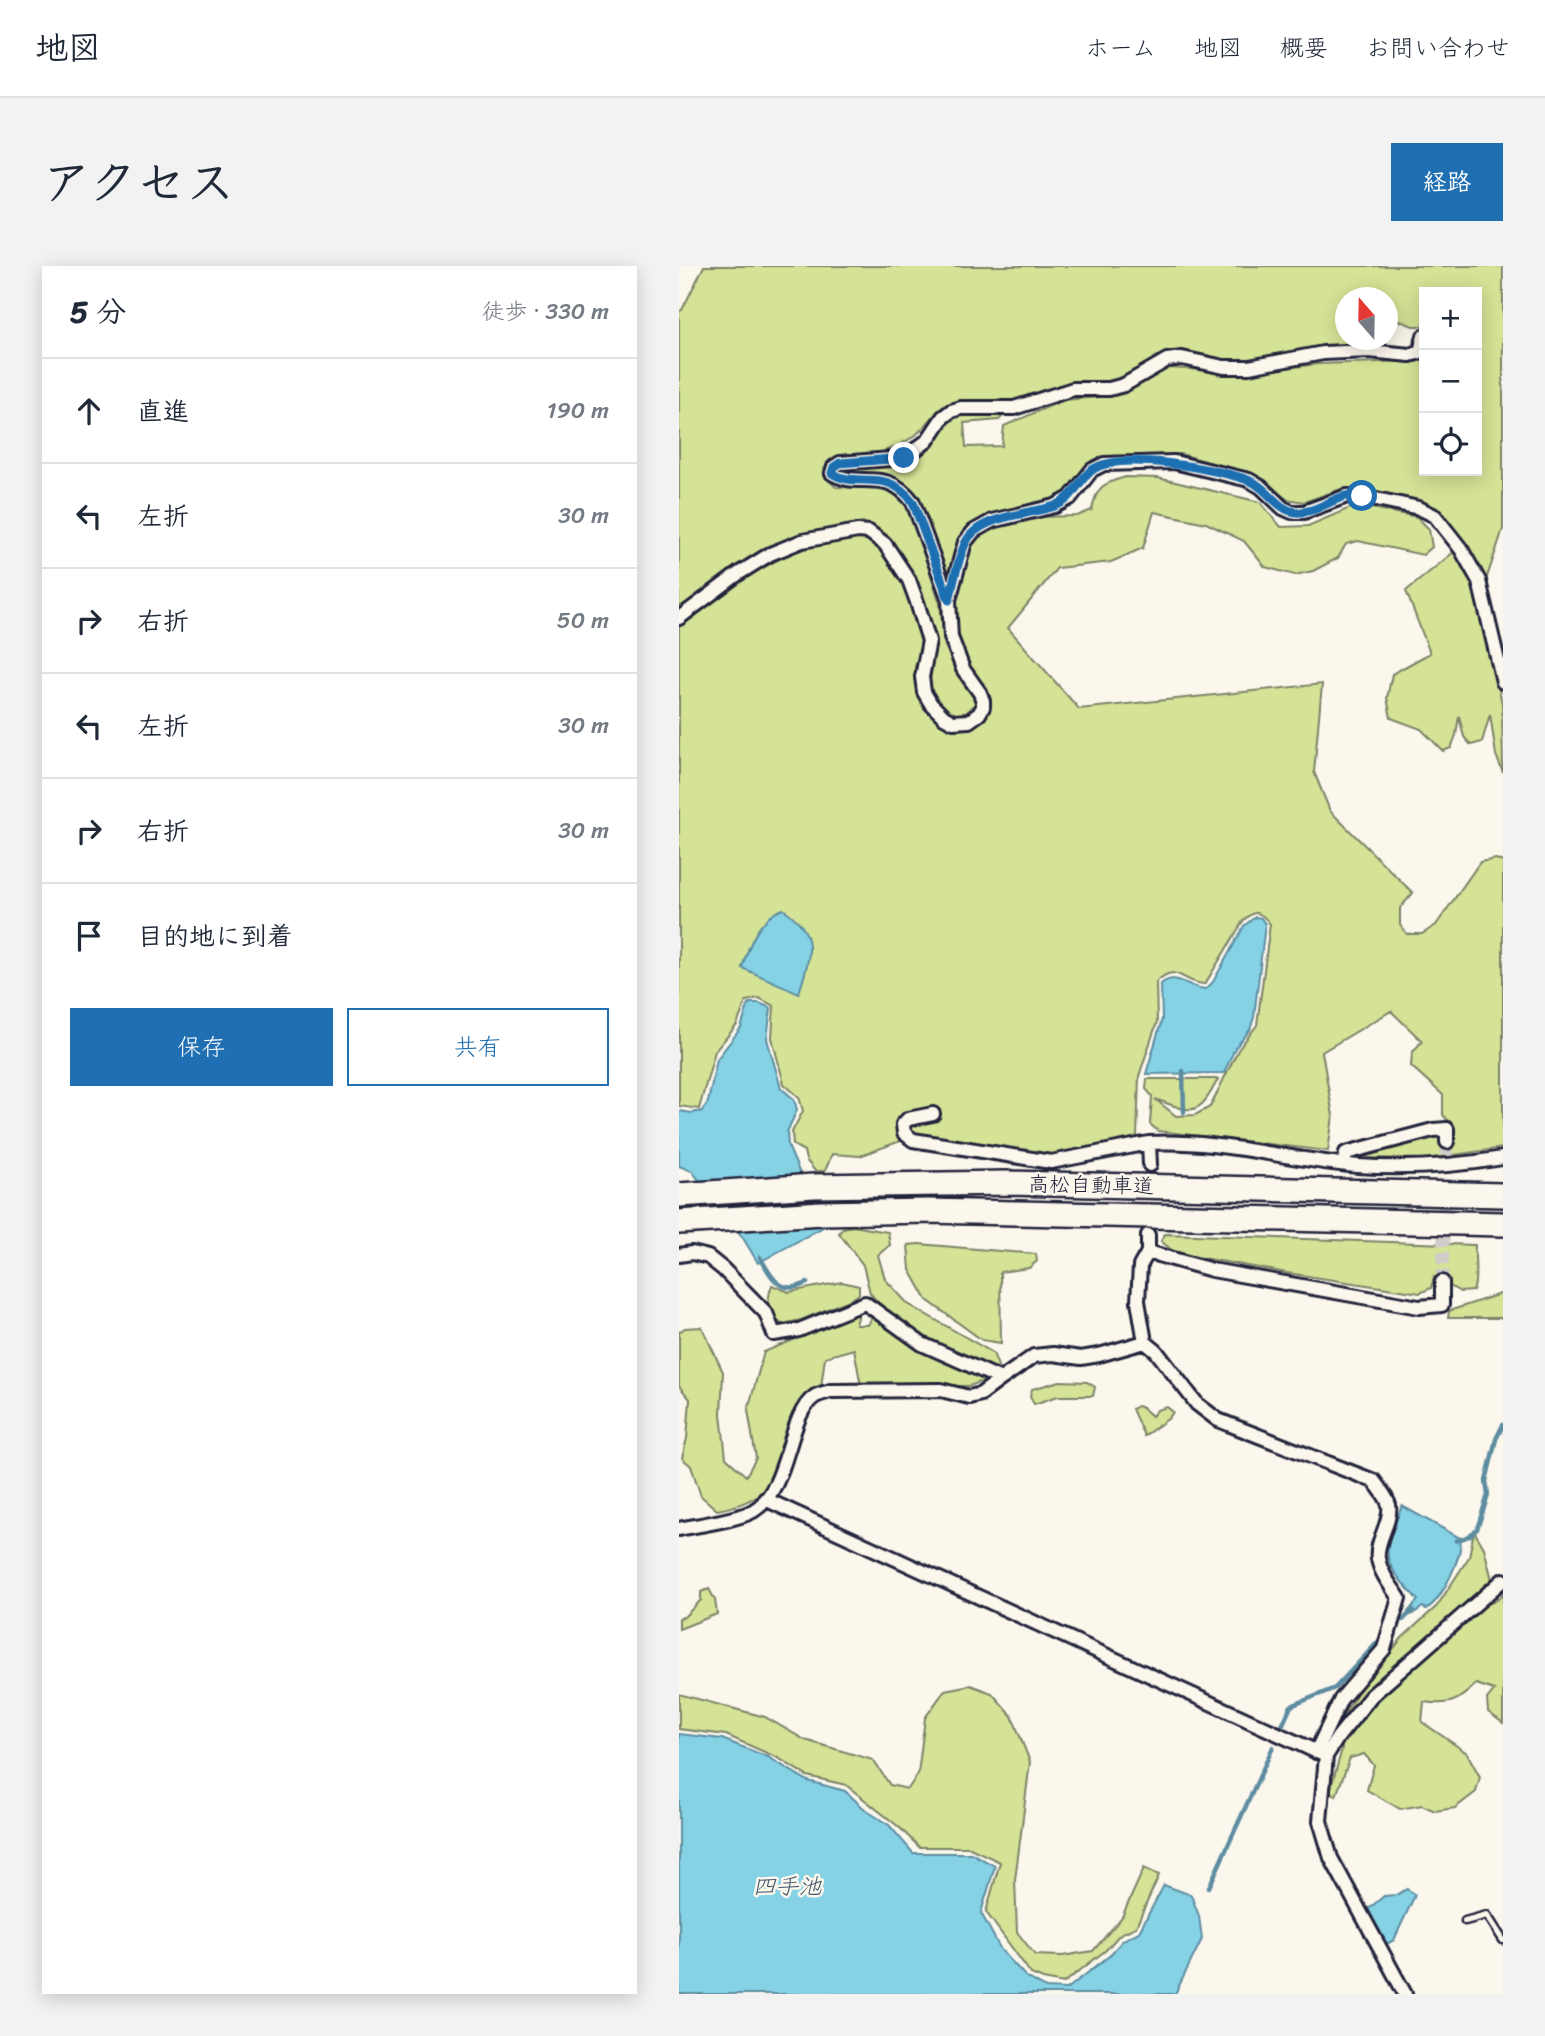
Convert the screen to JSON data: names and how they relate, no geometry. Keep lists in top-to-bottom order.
{
  "streets": {
    "highway": ["高松自動車道"]
  },
  "water": ["四手池"],
  "north": "top",
  "page": {
    "header": "地図",
    "nav": [
      "ホーム",
      "地図",
      "概要",
      "お問い合わせ"
    ],
    "title": "アクセス",
    "buttons": [
      "経路",
      ["保存", "共有"]
    ],
    "heading": ["5 分", "徒歩 · 330 m"],
    "map_buttons": ["+", "−"],
    "list": [
      ["直進", "190 m"],
      ["左折", "30 m"],
      ["右折", "50 m"],
      ["左折", "30 m"],
      ["右折", "30 m"],
      "目的地に到着"
    ]
  }
}
